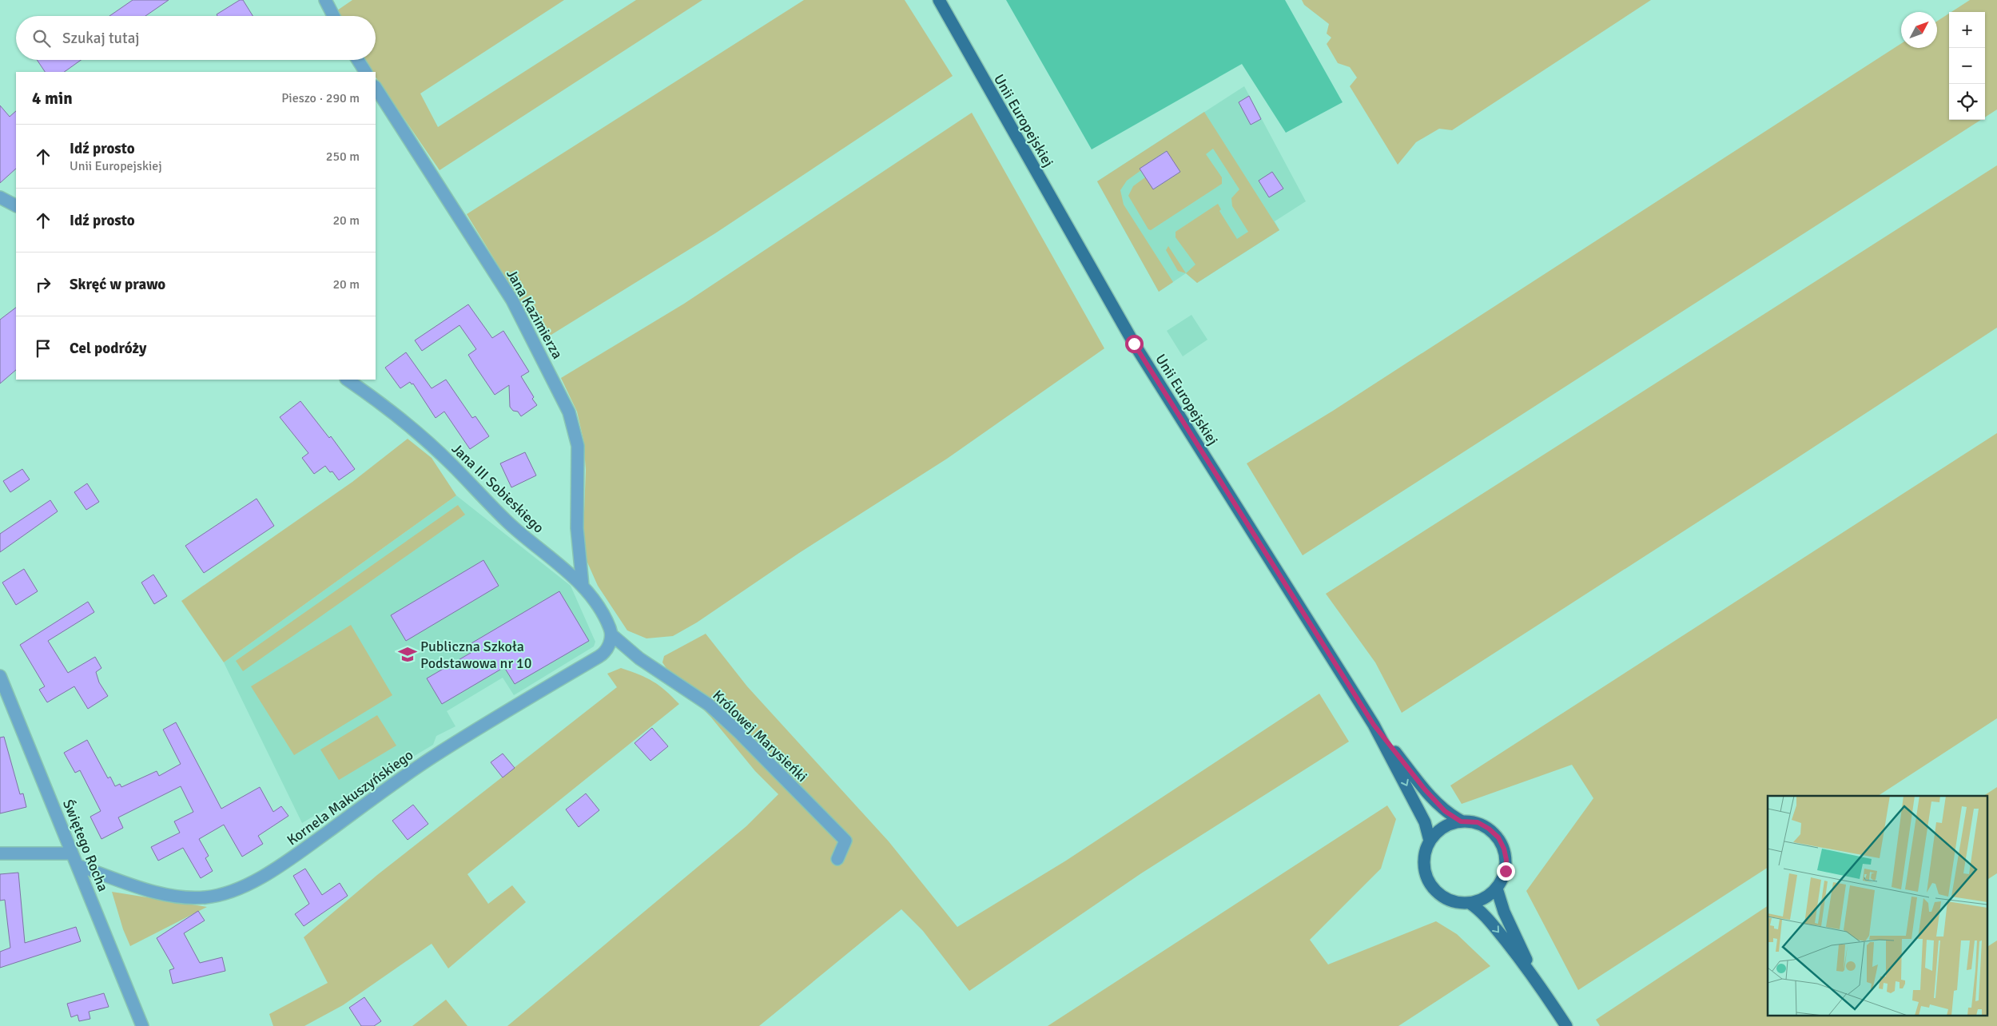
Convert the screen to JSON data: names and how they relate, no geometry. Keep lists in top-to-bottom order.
{
  "streets": {
    "main road": ["Unii Europejskiej"],
    "street": [
      "Jana Kazimierza",
      "Jana III Sobieskiego",
      "Królowej Marysieńki",
      "Kornela Makuszyńskiego",
      "Świętego Rocha"
    ]
  },
  "crossings": [
    ["Jana Kazimierza", "Jana III Sobieskiego"],
    ["Jana III Sobieskiego", "Królowej Marysieńki"],
    ["Jana III Sobieskiego", "Kornela Makuszyńskiego"],
    ["Królowej Marysieńki", "Kornela Makuszyńskiego"],
    ["Kornela Makuszyńskiego", "Świętego Rocha"]
  ],
  "places": {
    "school or university": ["Publiczna Szkoła Podstawowa nr 10"]
  },
  "north": "top right",
  "page": {
    "map_buttons": ["+", "−"],
    "search": "Szukaj tutaj",
    "heading": ["4 min", "Pieszo · 290 m"],
    "list": [
      ["Idź prosto", "Unii Europejskiej", "250 m"],
      ["Idź prosto", "20 m"],
      ["Skręć w prawo", "20 m"],
      "Cel podróży"
    ]
  }
}
